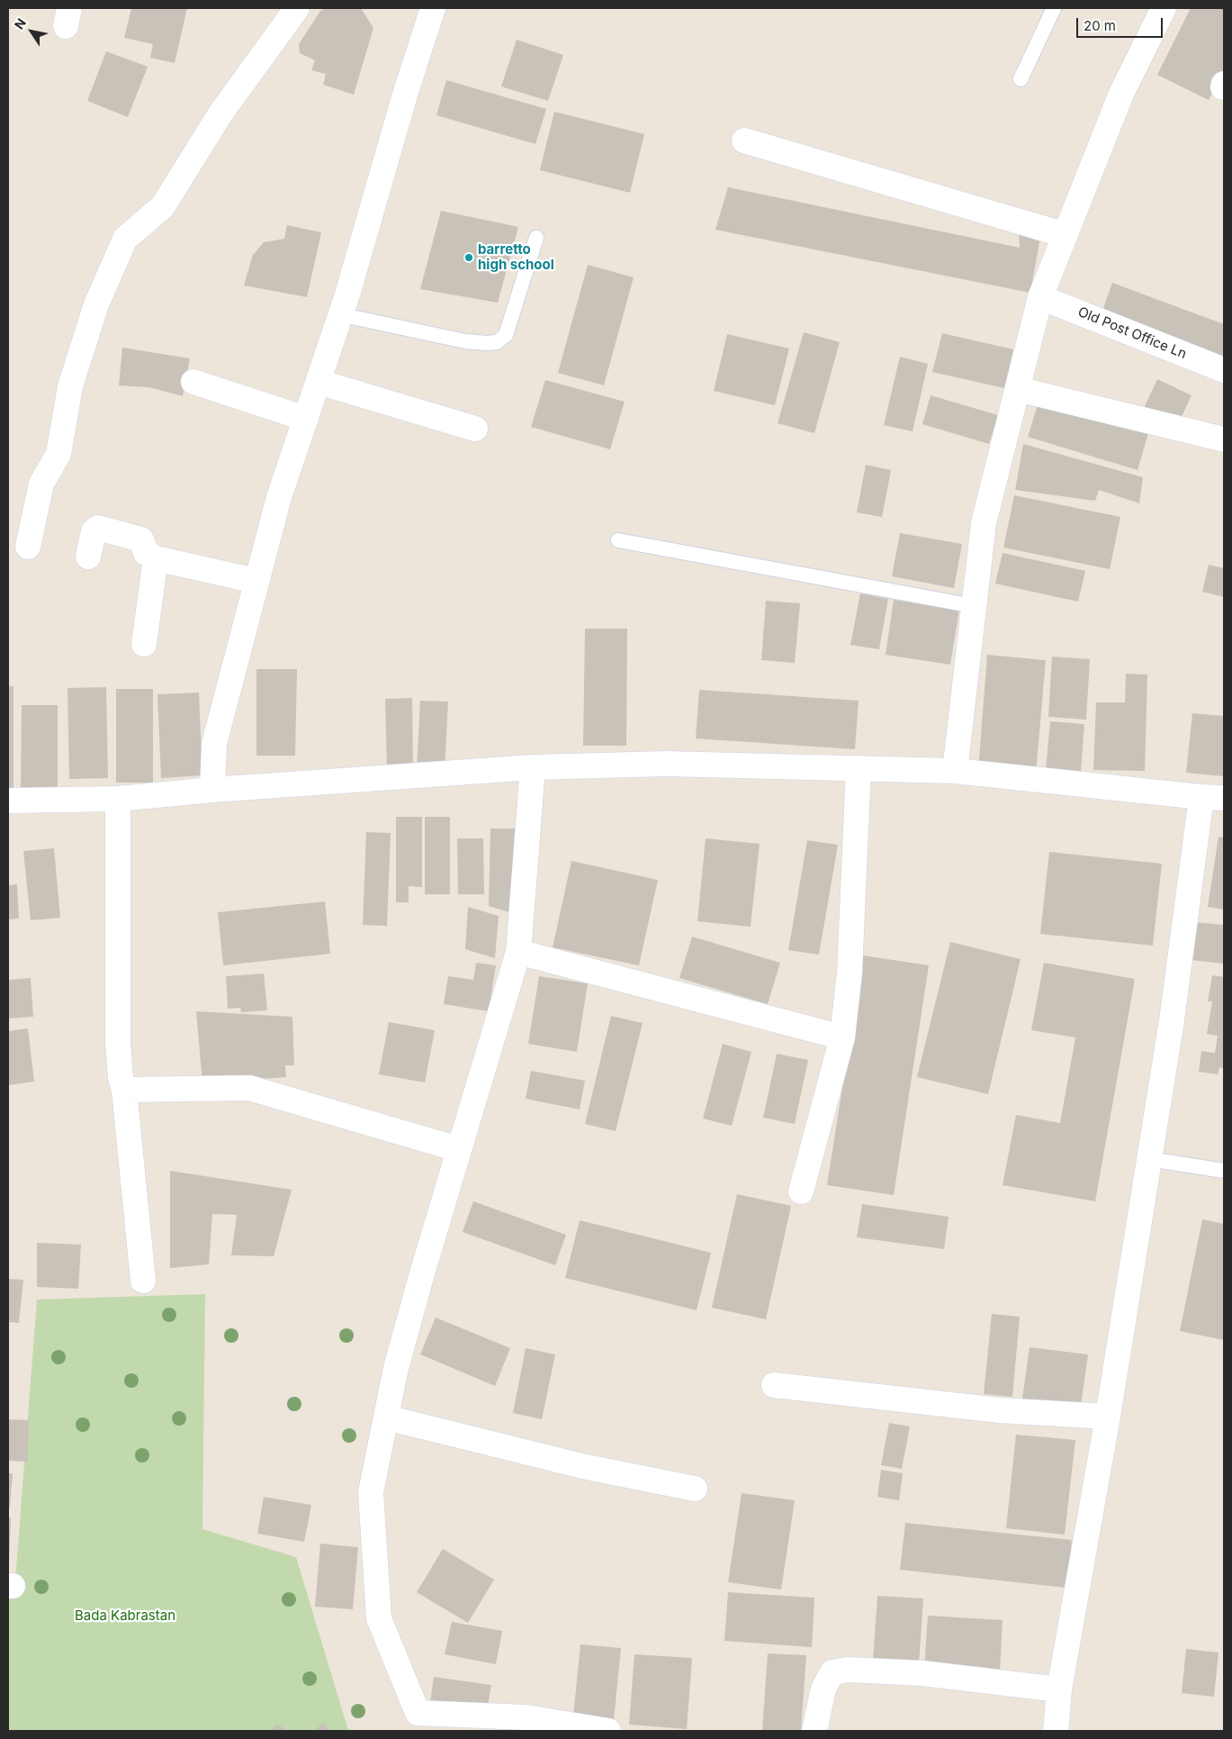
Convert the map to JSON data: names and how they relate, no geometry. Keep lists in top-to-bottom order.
{
  "streets": {
    "street": ["Old Post Office Ln"]
  },
  "parks": ["Bada Kabrastan"],
  "places": ["barretto high school"],
  "scale_bar": "20 m",
  "north": "top left"
}
